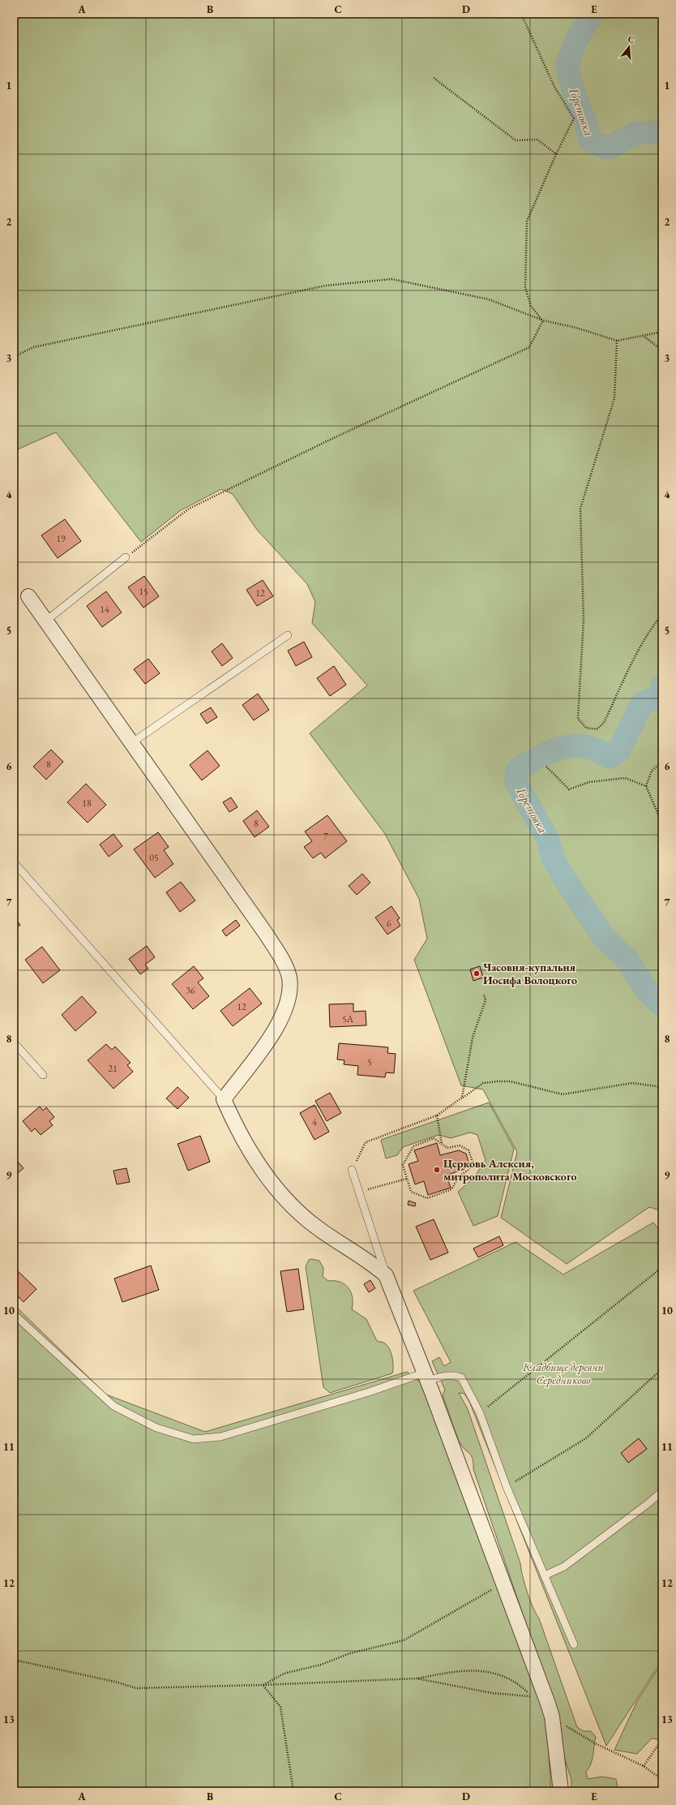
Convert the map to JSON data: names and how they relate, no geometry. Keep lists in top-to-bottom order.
{
  "water": ["Горетовка"],
  "parks": ["Кладбище деревни Середниково"],
  "places": ["Часовня-купальня Иосифа Волоцкого", "Церковь Алексия, митрополита Московского"],
  "house_numbers": [
    "19",
    "15",
    "12",
    "14",
    "8",
    "18",
    "8",
    "7",
    "05",
    "6",
    "36",
    "12",
    "5А",
    "5",
    "21",
    "4"
  ],
  "north": "top",
  "grid": {
    "columns": [
      "A",
      "B",
      "C",
      "D",
      "E"
    ],
    "rows": [
      "1",
      "2",
      "3",
      "4",
      "5",
      "6",
      "7",
      "8",
      "9",
      "10",
      "11",
      "12",
      "13"
    ]
  }
}
